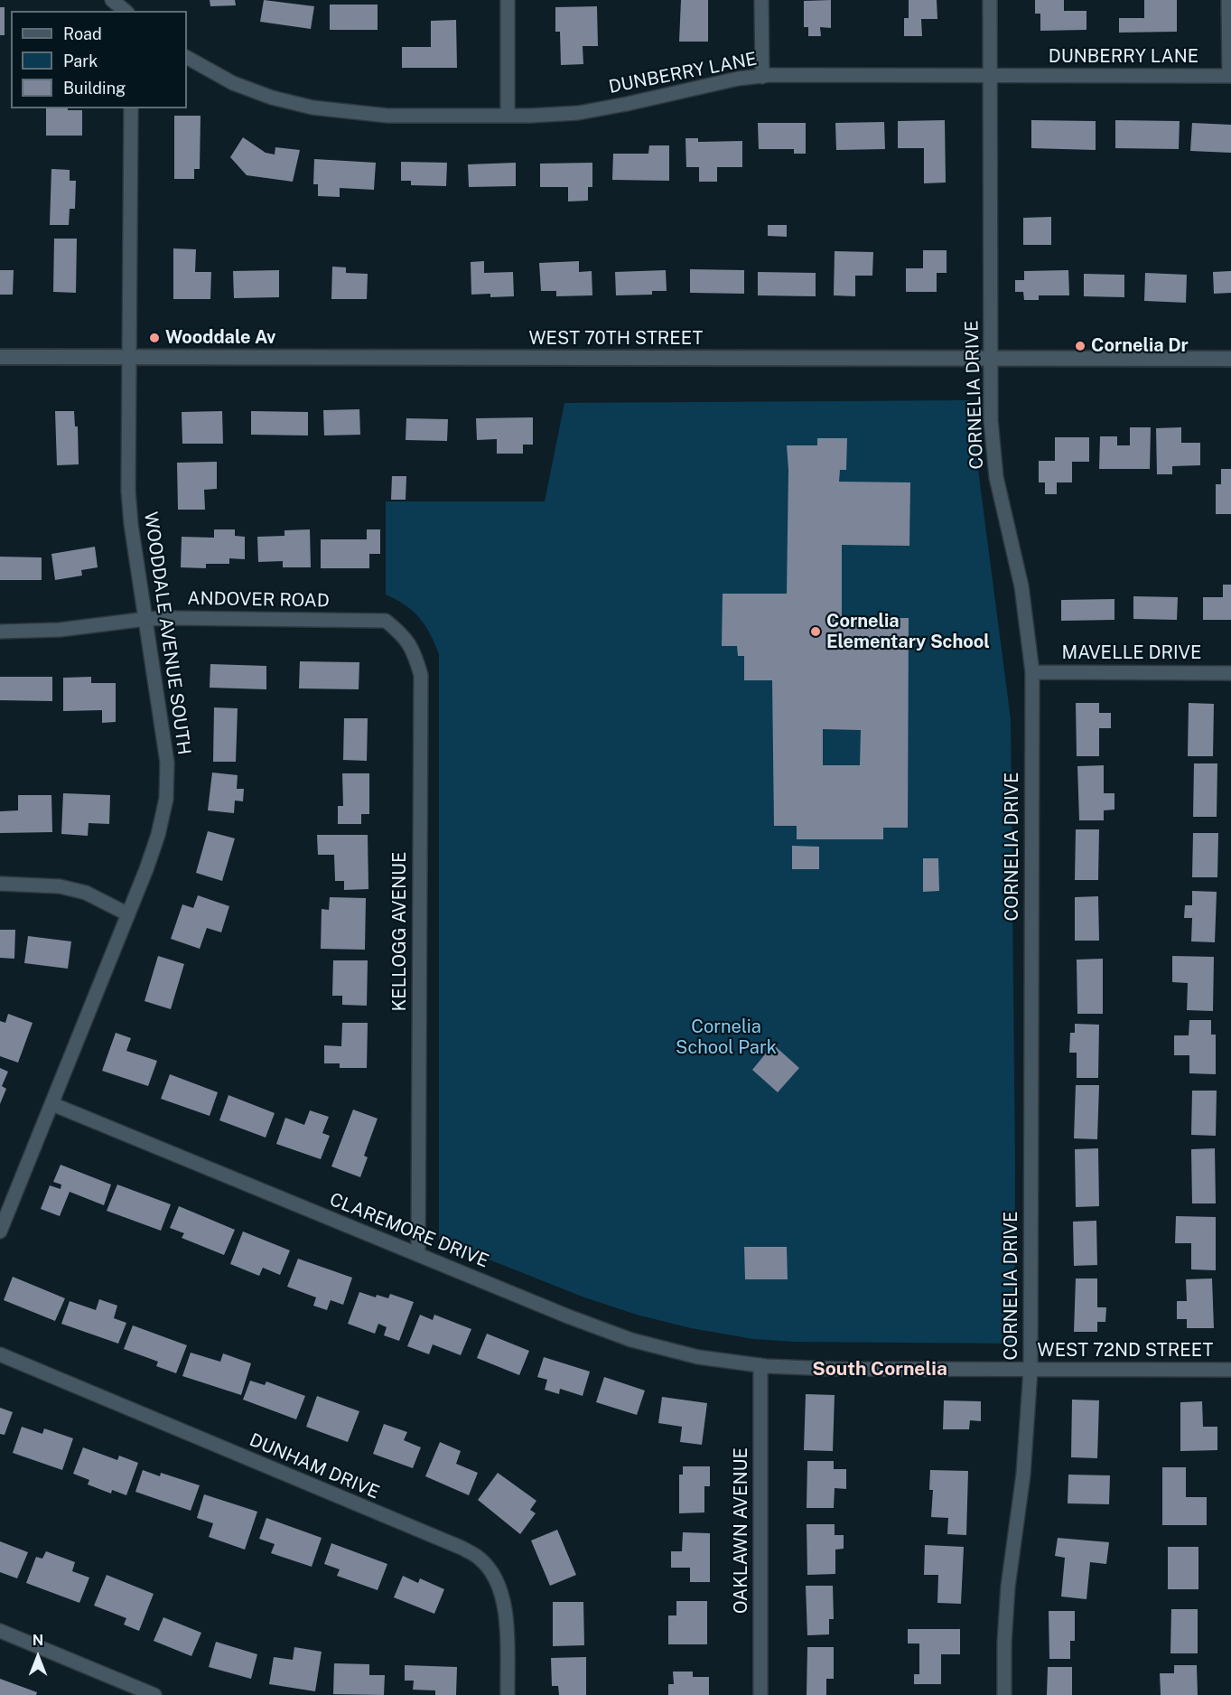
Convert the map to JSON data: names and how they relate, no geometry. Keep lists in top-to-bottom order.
{
  "streets": {
    "street": [
      "DUNBERRY LANE",
      "WEST 70TH STREET",
      "CORNELIA DRIVE",
      "ANDOVER ROAD",
      "WOODDALE AVENUE SOUTH",
      "MAVELLE DRIVE",
      "KELLOGG AVENUE",
      "CLAREMORE DRIVE",
      "WEST 72ND STREET",
      "DUNHAM DRIVE",
      "OAKLAWN AVENUE"
    ]
  },
  "crossings": [
    ["DUNBERRY LANE", "CORNELIA DRIVE"],
    ["WEST 70TH STREET", "CORNELIA DRIVE"],
    ["WEST 70TH STREET", "WOODDALE AVENUE SOUTH"],
    ["CORNELIA DRIVE", "MAVELLE DRIVE"],
    ["CORNELIA DRIVE", "WEST 72ND STREET"],
    ["ANDOVER ROAD", "WOODDALE AVENUE SOUTH"],
    ["ANDOVER ROAD", "KELLOGG AVENUE"],
    ["WOODDALE AVENUE SOUTH", "CLAREMORE DRIVE"],
    ["KELLOGG AVENUE", "CLAREMORE DRIVE"],
    ["CLAREMORE DRIVE", "WEST 72ND STREET"],
    ["CLAREMORE DRIVE", "OAKLAWN AVENUE"],
    ["WEST 72ND STREET", "OAKLAWN AVENUE"]
  ],
  "districts": ["South Cornelia"],
  "parks": ["Cornelia School Park"],
  "places": ["Wooddale Av", "Cornelia Dr", "Cornelia Elementary School"],
  "legend": ["Road", "Park", "Building"],
  "north": "top"
}
